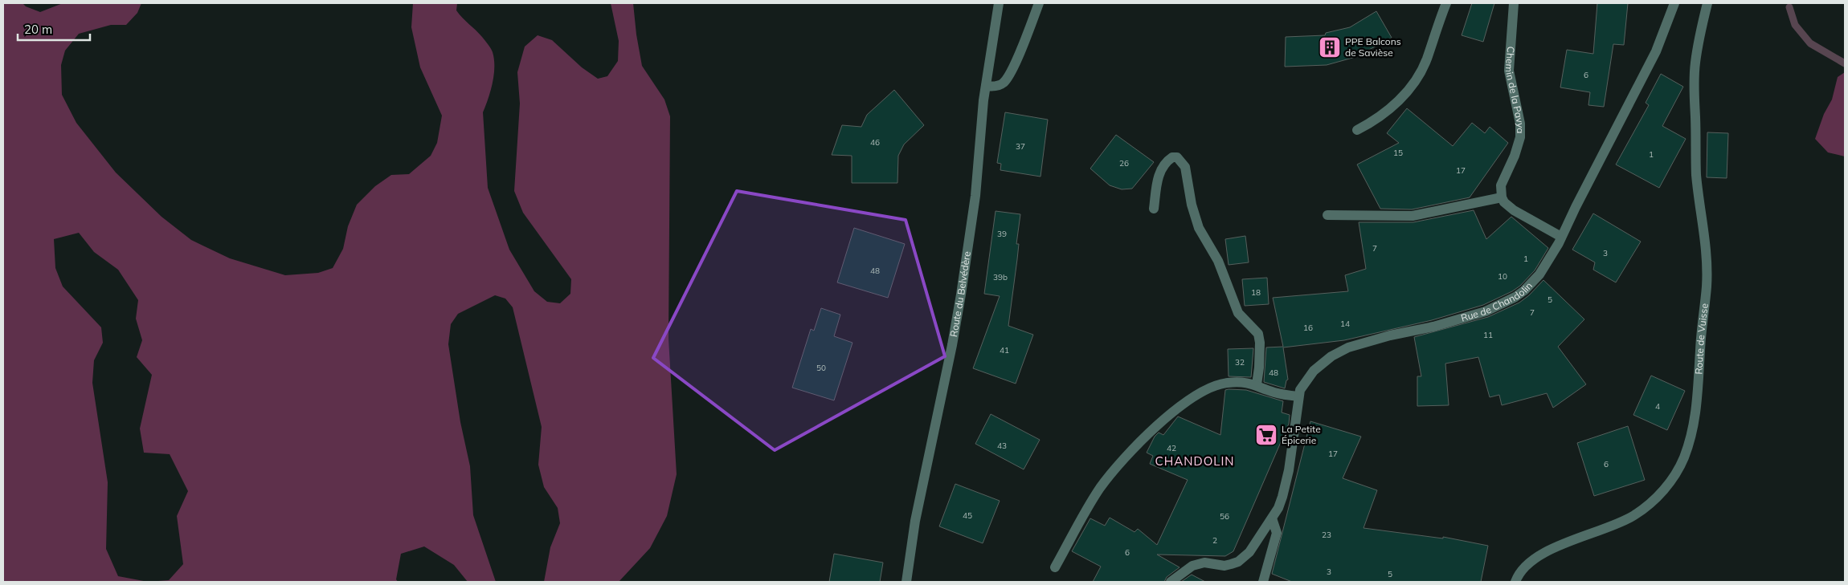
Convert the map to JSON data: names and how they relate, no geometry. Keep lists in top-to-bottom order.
{
  "streets": {
    "street": [
      "Chemin de la Pavya",
      "Route du Belvédère",
      "Rue de Chandolin",
      "Route de Vuisse"
    ]
  },
  "districts": ["CHANDOLIN"],
  "places": {
    "building": ["PPE Balcons de Savièse"],
    "supermarket": ["La Petite Épicerie"]
  },
  "house_numbers": [
    "6",
    "46",
    "37",
    "15",
    "1",
    "26",
    "17",
    "39",
    "7",
    "3",
    "1",
    "48",
    "10",
    "39b",
    "18",
    "5",
    "7",
    "14",
    "16",
    "11",
    "41",
    "32",
    "50",
    "48",
    "4",
    "43",
    "42",
    "17",
    "6",
    "45",
    "56",
    "23",
    "2",
    "6",
    "3",
    "5"
  ],
  "scale_bar": "20 m"
}
